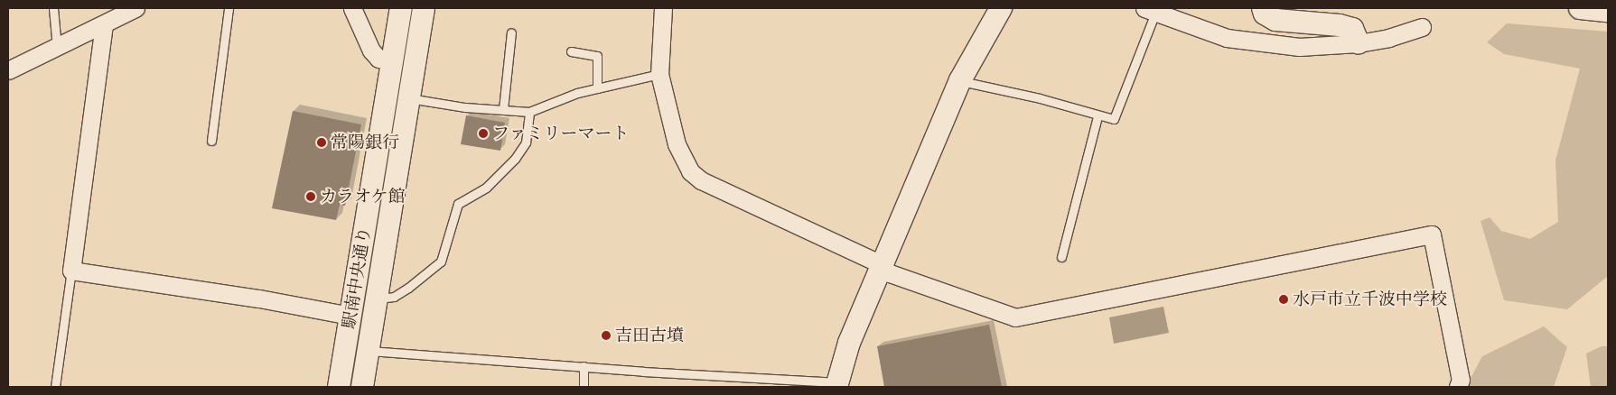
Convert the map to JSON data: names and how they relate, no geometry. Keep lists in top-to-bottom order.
{
  "streets": {
    "street": ["駅南中央通り"]
  },
  "places": [
    "ファミリーマート",
    "常陽銀行",
    "カラオケ館",
    "水戸市立千波中学校",
    "吉田古墳"
  ]
}
